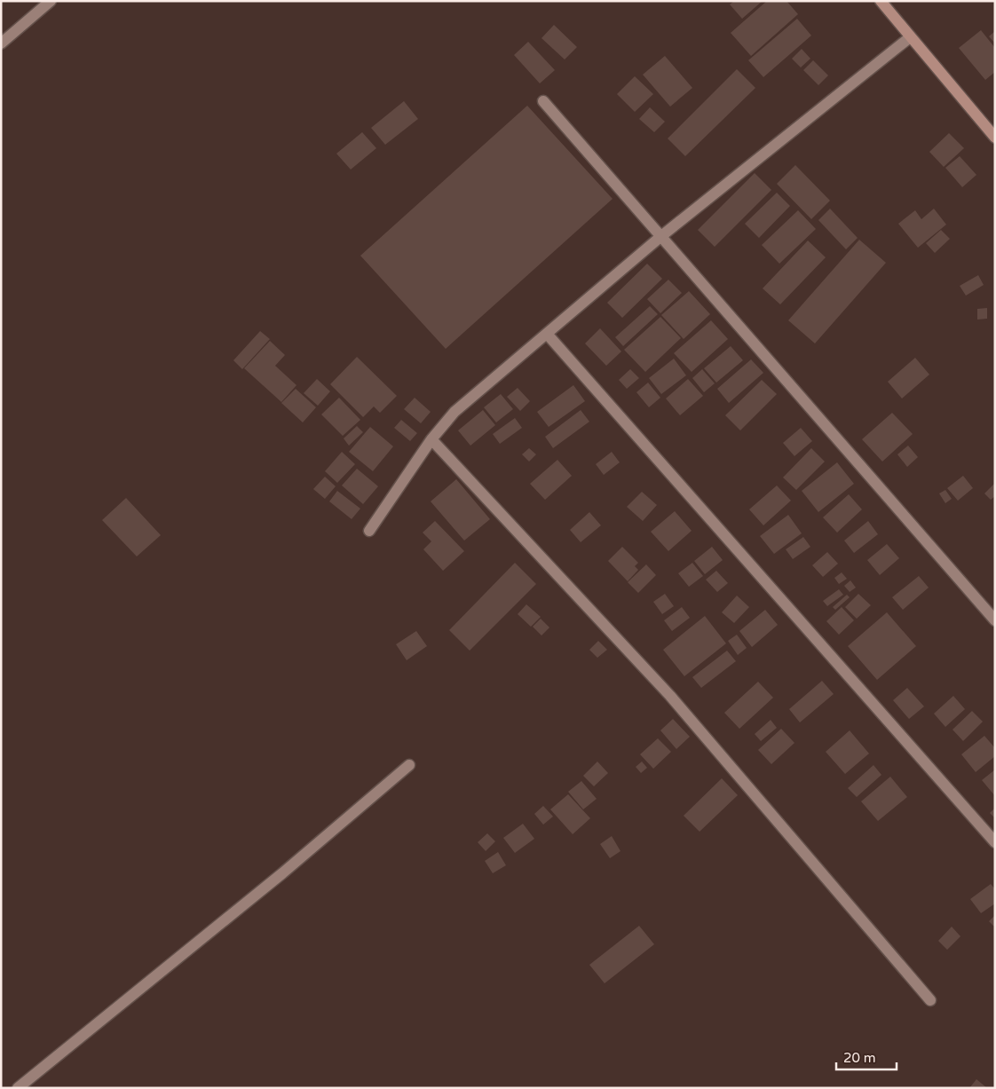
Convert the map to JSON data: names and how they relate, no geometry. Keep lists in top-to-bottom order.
{
  "scale_bar": "20 m"
}
